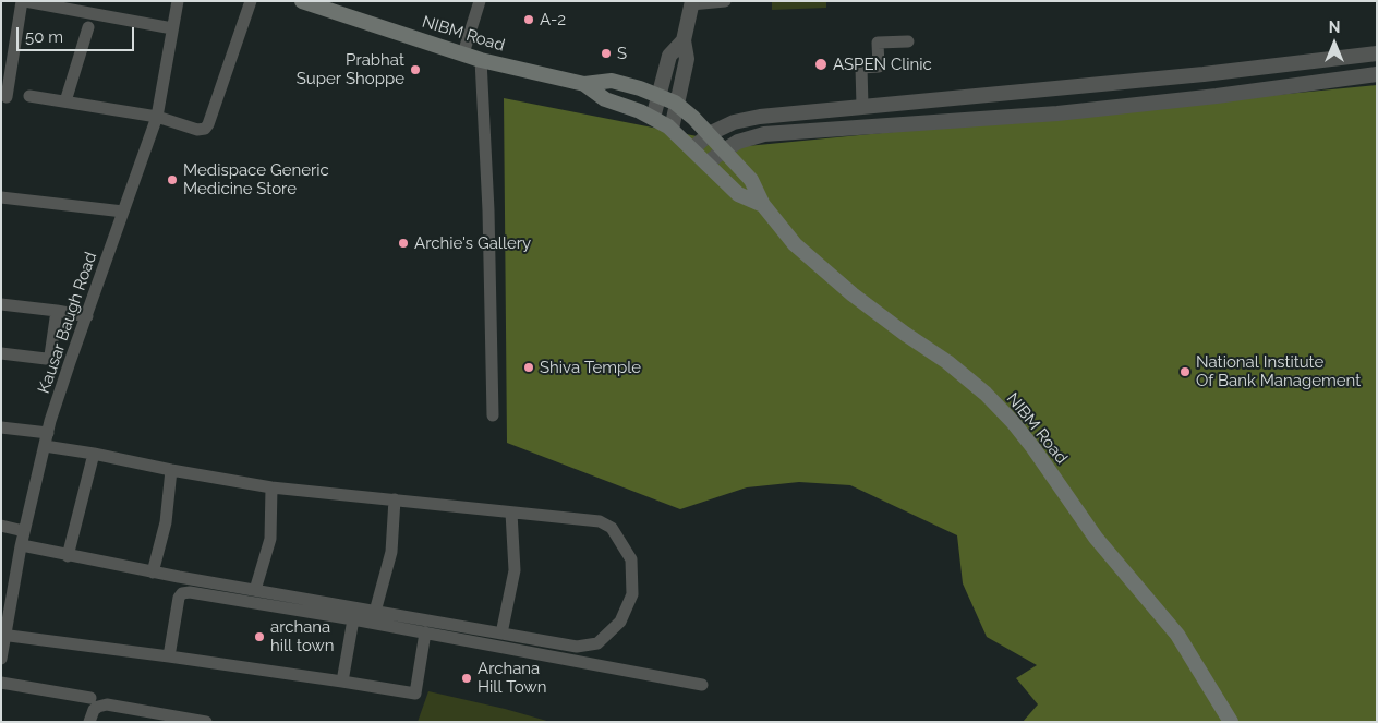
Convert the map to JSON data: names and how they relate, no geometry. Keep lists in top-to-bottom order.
{
  "streets": {
    "main road": ["NIBM Road"],
    "street": ["Kausar Baugh Road"]
  },
  "places": [
    "A-2",
    "S",
    "ASPEN Clinic",
    "Prabhat Super Shoppe",
    "Medispace Generic Medicine Store",
    "Archie's Gallery",
    "Shiva Temple",
    "National Institute Of Bank Management",
    "archana hill town",
    "Archana Hill Town"
  ],
  "scale_bar": "50 m",
  "north": "top"
}
